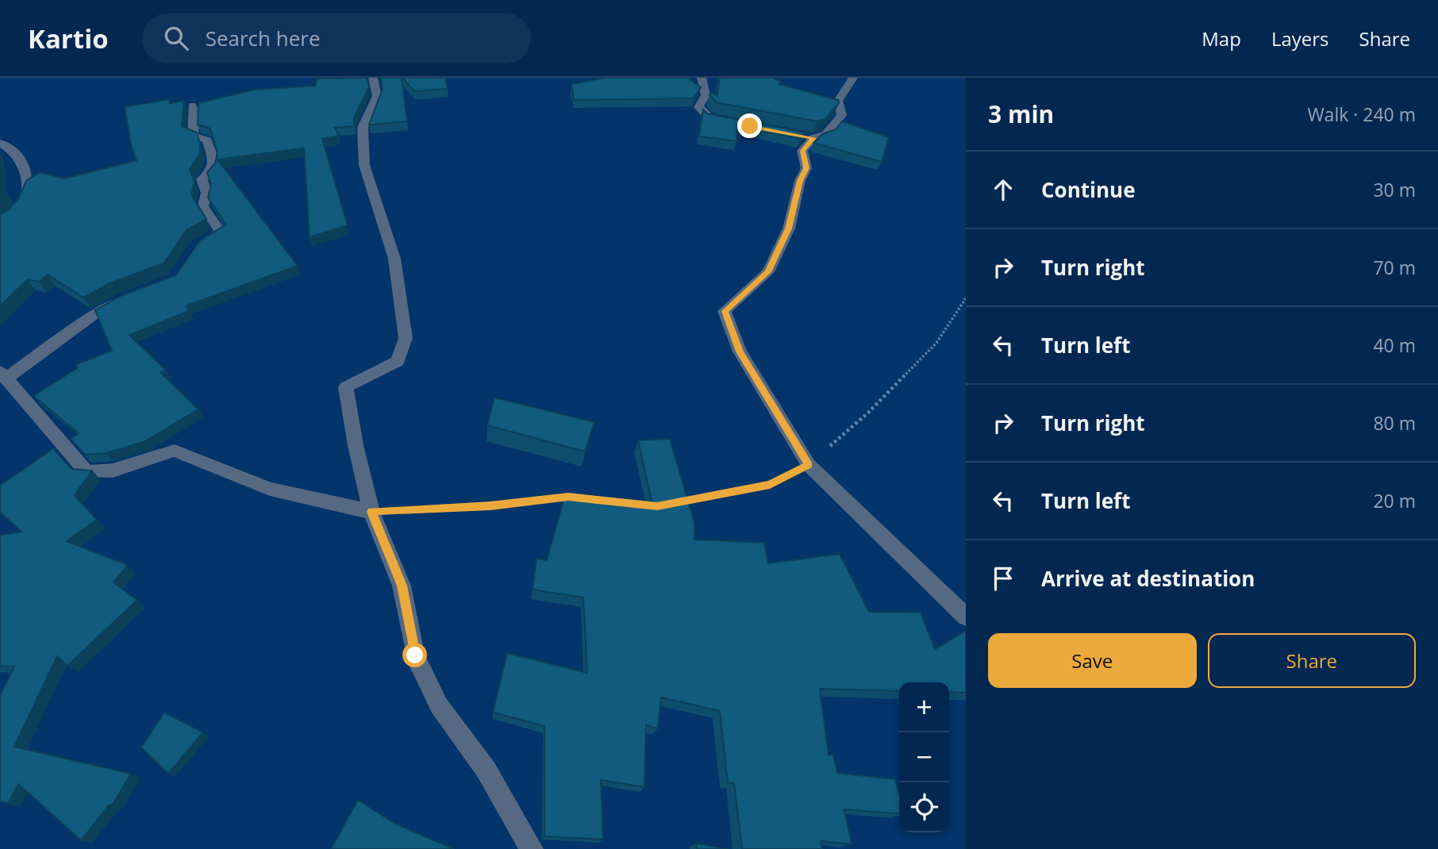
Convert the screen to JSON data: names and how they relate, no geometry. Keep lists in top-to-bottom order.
{
  "page": {
    "header": "Kartio",
    "search": "Search here",
    "nav": ["Map", "Layers", "Share"],
    "heading": ["3 min", "Walk · 240 m"],
    "list": [
      ["Continue", "30 m"],
      ["Turn right", "70 m"],
      ["Turn left", "40 m"],
      ["Turn right", "80 m"],
      ["Turn left", "20 m"],
      "Arrive at destination"
    ],
    "buttons": ["Save", "Share"],
    "map_buttons": ["+", "−"]
  }
}
